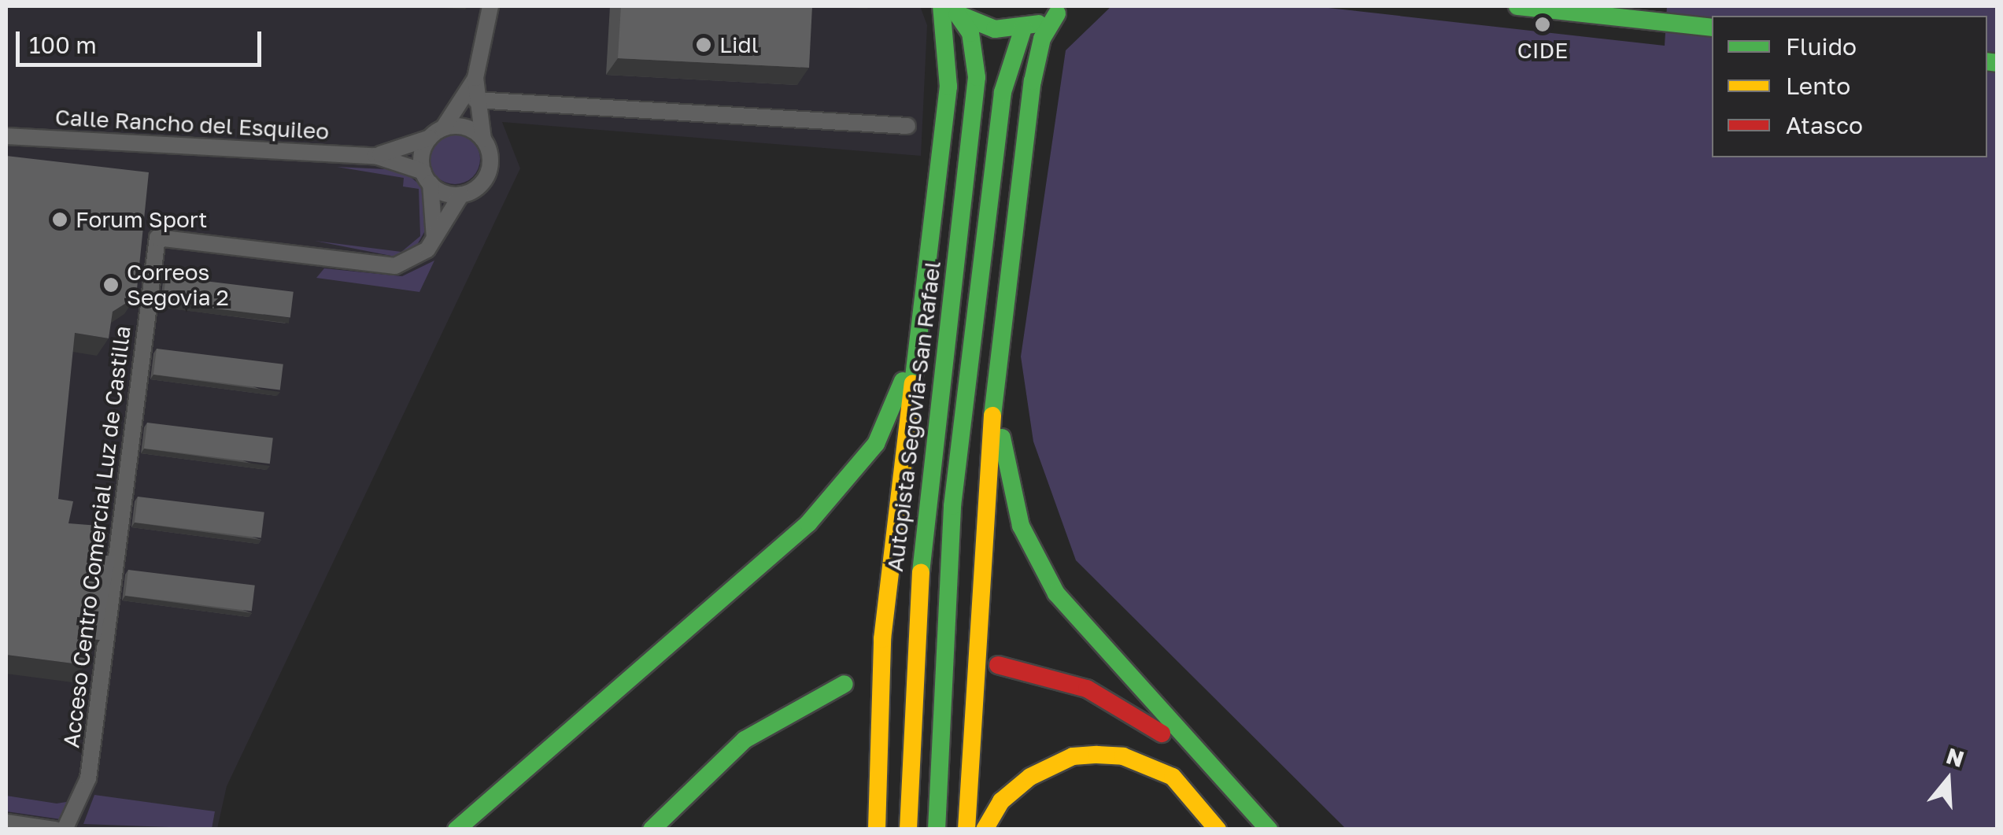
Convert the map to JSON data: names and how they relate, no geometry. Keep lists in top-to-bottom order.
{
  "streets": {
    "main road": ["Autopista Segovia-San Rafael"],
    "street": ["Calle Rancho del Esquileo", "Acceso Centro Comercial Luz de Castilla"]
  },
  "crossings": [
    ["Calle Rancho del Esquileo", "Acceso Centro Comercial Luz de Castilla"]
  ],
  "places": [
    "CIDE",
    "Lidl",
    "Forum Sport",
    "Correos Segovia 2"
  ],
  "legend": ["Fluido", "Lento", "Atasco"],
  "scale_bar": "100 m",
  "north": "top"
}
